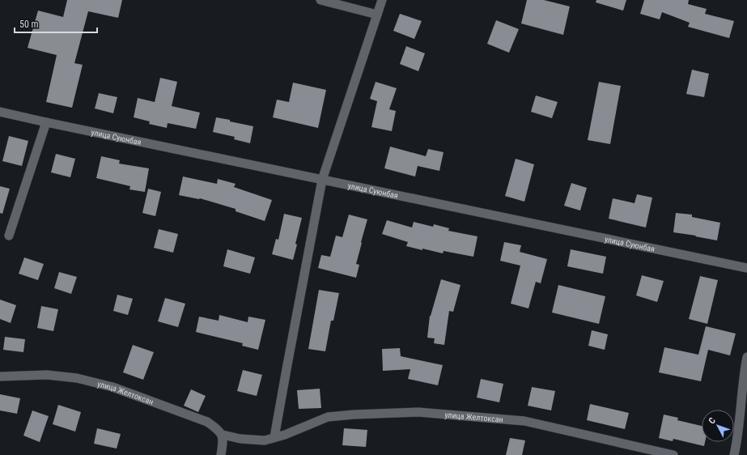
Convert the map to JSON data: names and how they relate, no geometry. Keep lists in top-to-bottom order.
{
  "streets": {
    "street": ["улица Суюнбая", "улица Желтоксан"]
  },
  "scale_bar": "50 m",
  "north": "top left"
}
